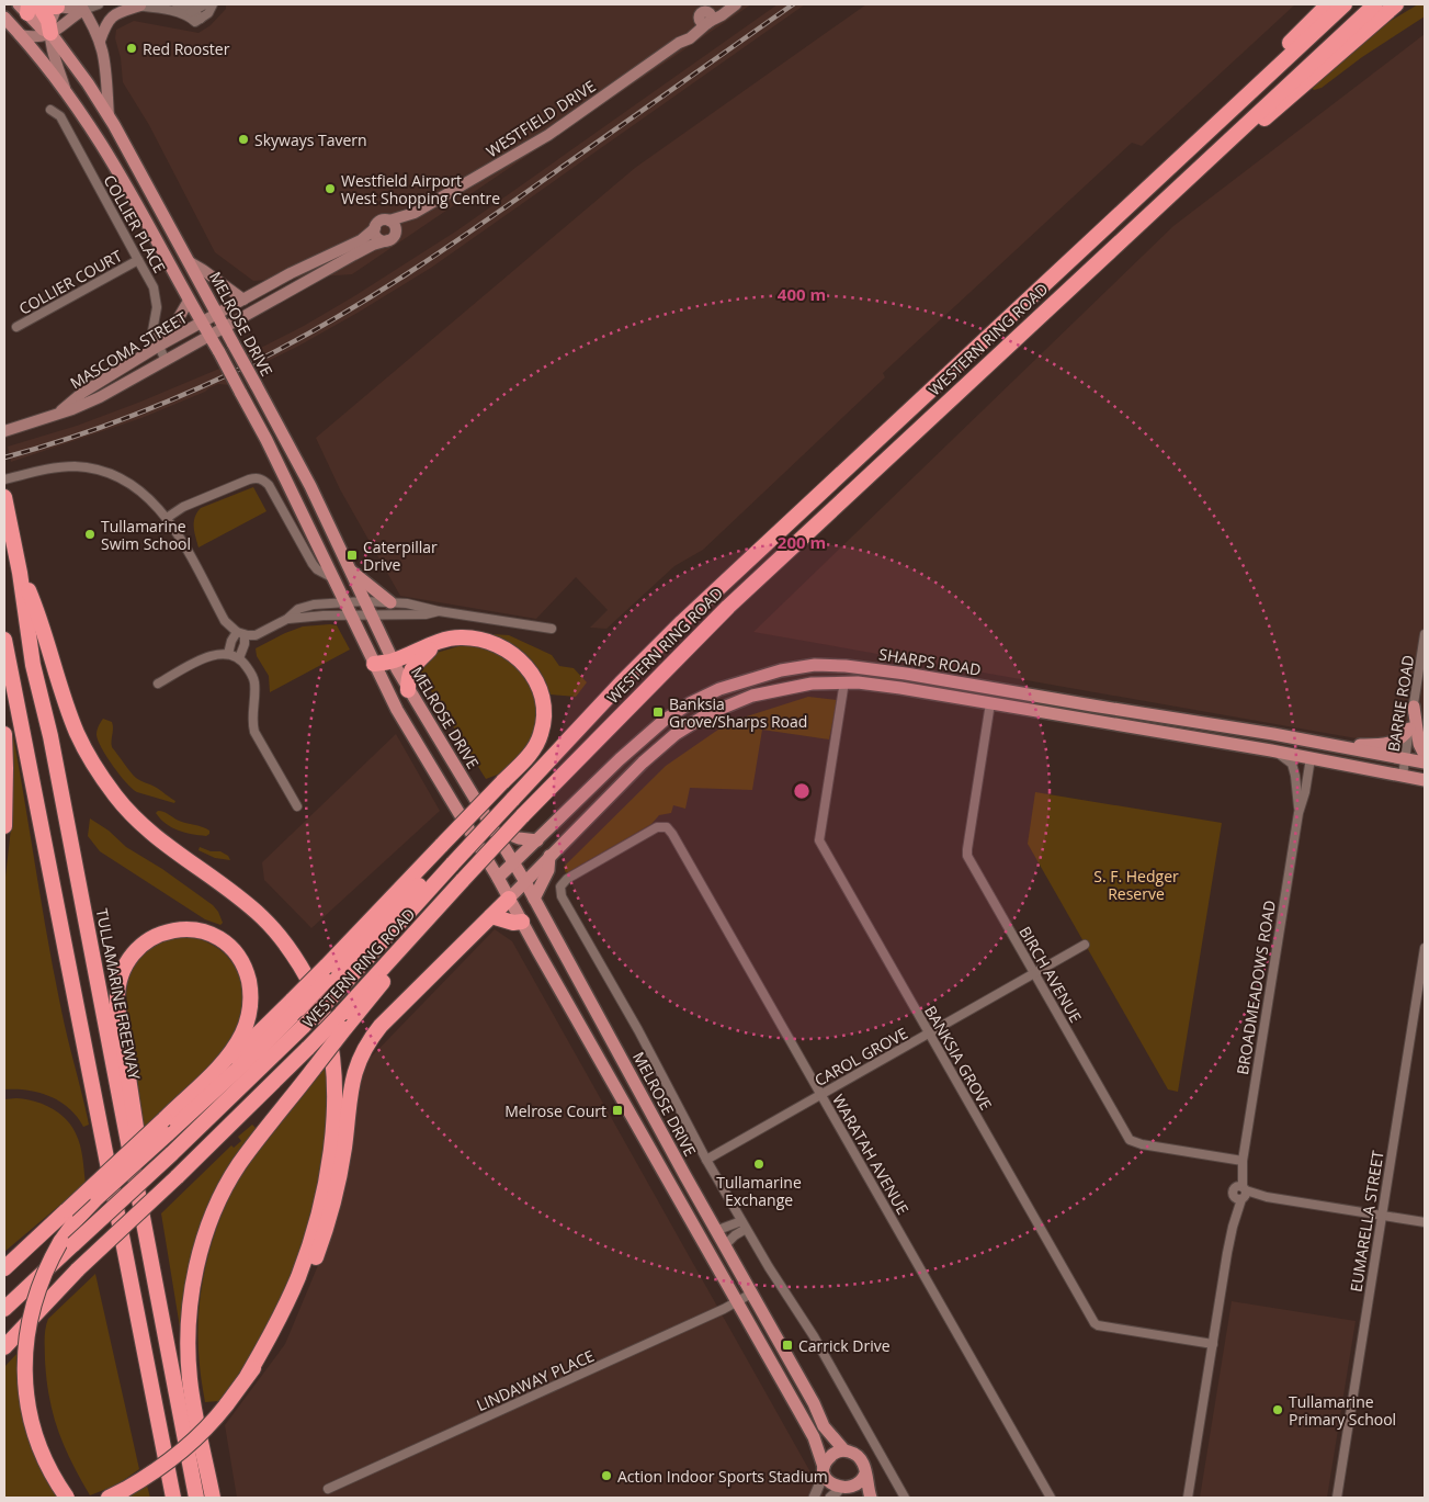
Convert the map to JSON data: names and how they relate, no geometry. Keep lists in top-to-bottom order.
{
  "streets": {
    "highway": ["WESTERN RING ROAD", "TULLAMARINE FREEWAY"],
    "main road": [
      "WESTFIELD DRIVE",
      "MELROSE DRIVE",
      "MASCOMA STREET",
      "SHARPS ROAD"
    ],
    "street": [
      "COLLIER PLACE",
      "COLLIER COURT",
      "BARRIE ROAD",
      "BIRCH AVENUE",
      "BROADMEADOWS ROAD",
      "CAROL GROVE",
      "BANKSIA GROVE",
      "WARATAH AVENUE",
      "EUMARELLA STREET",
      "LINDAWAY PLACE"
    ]
  },
  "crossings": [
    ["WESTFIELD DRIVE", "MELROSE DRIVE"],
    ["WESTFIELD DRIVE", "MASCOMA STREET"],
    ["COLLIER PLACE", "COLLIER COURT"],
    ["COLLIER PLACE", "MASCOMA STREET"],
    ["MELROSE DRIVE", "MASCOMA STREET"],
    ["MELROSE DRIVE", "SHARPS ROAD"],
    ["MELROSE DRIVE", "CAROL GROVE"],
    ["MELROSE DRIVE", "WARATAH AVENUE"],
    ["MELROSE DRIVE", "LINDAWAY PLACE"],
    ["SHARPS ROAD", "BARRIE ROAD"],
    ["SHARPS ROAD", "BIRCH AVENUE"],
    ["SHARPS ROAD", "BROADMEADOWS ROAD"],
    ["SHARPS ROAD", "BANKSIA GROVE"],
    ["BIRCH AVENUE", "BROADMEADOWS ROAD"],
    ["BIRCH AVENUE", "CAROL GROVE"],
    ["BROADMEADOWS ROAD", "BANKSIA GROVE"],
    ["CAROL GROVE", "BANKSIA GROVE"],
    ["CAROL GROVE", "WARATAH AVENUE"]
  ],
  "parks": ["S. F. Hedger Reserve"],
  "places": {
    "other": [
      "Red Rooster",
      "Skyways Tavern",
      "Westfield Airport West Shopping Centre",
      "Tullamarine Swim School",
      "Tullamarine Exchange",
      "Tullamarine Primary School",
      "Action Indoor Sports Stadium"
    ],
    "transit": [
      "Caterpillar Drive",
      "Banksia Grove/Sharps Road",
      "Melrose Court",
      "Carrick Drive"
    ]
  },
  "rings": ["400 m", "200 m"]
}
